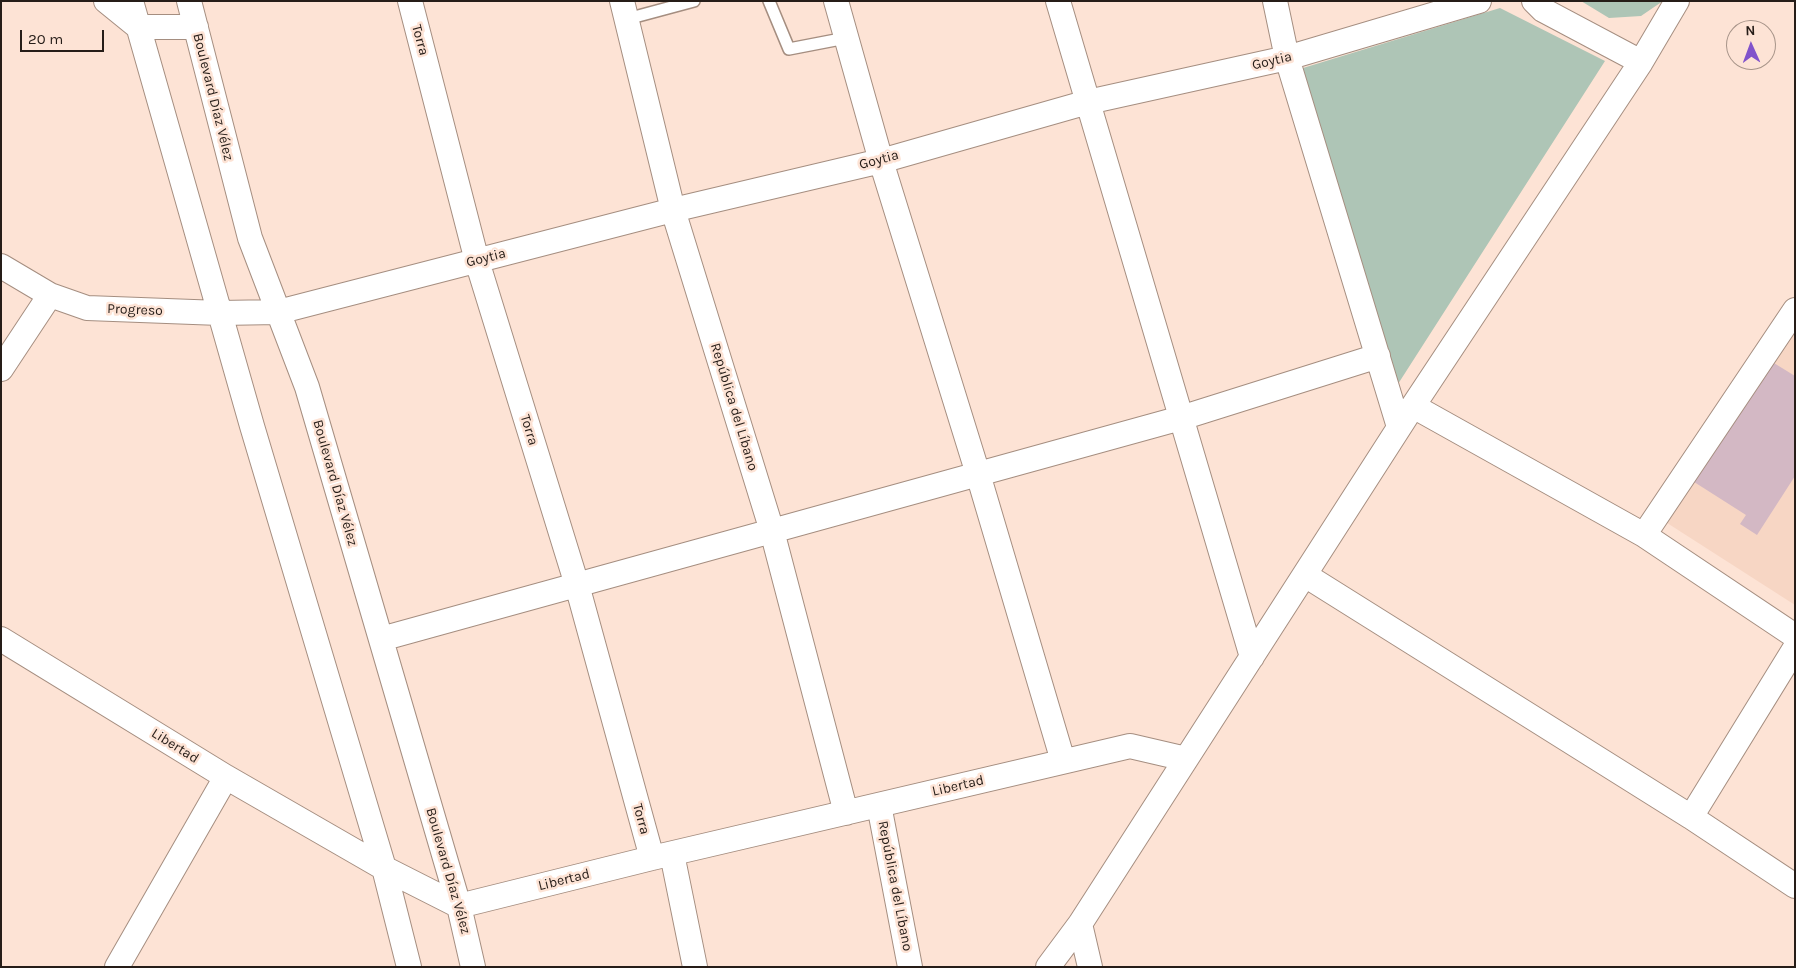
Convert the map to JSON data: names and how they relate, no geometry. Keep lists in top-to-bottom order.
{
  "streets": {
    "street": [
      "Torra",
      "Goytia",
      "Boulevard Díaz Vélez",
      "Progreso",
      "República del Líbano",
      "Libertad"
    ]
  },
  "crossings": [
    ["Torra", "Goytia"],
    ["Torra", "Libertad"],
    ["Goytia", "Boulevard Díaz Vélez"],
    ["Goytia", "Progreso"],
    ["Goytia", "República del Líbano"],
    ["Boulevard Díaz Vélez", "Progreso"],
    ["Boulevard Díaz Vélez", "Libertad"],
    ["República del Líbano", "Libertad"]
  ],
  "scale_bar": "20 m",
  "north": "top"
}
